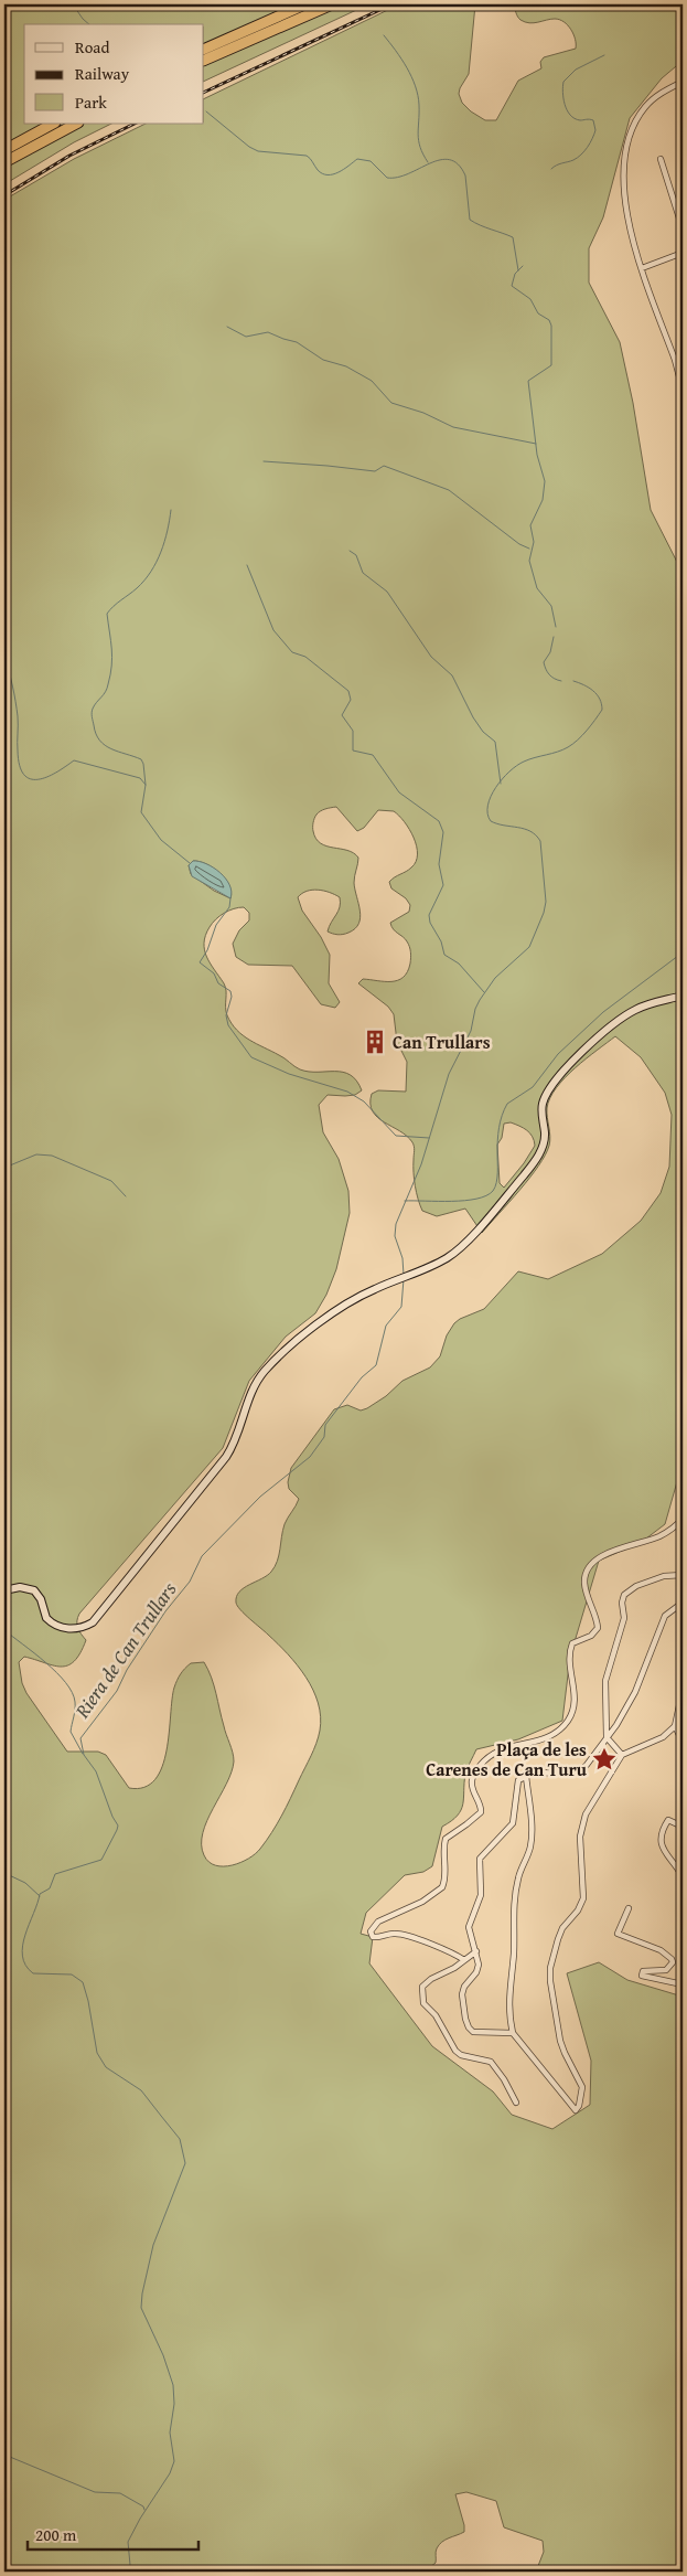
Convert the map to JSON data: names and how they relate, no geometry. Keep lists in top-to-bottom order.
{
  "water": ["Riera de Can Trullars"],
  "places": {
    "building": ["Can Trullars"],
    "place": ["Plaça de les Carenes de Can Turu"]
  },
  "legend": ["Road", "Railway", "Park"],
  "scale_bar": "200 m"
}
